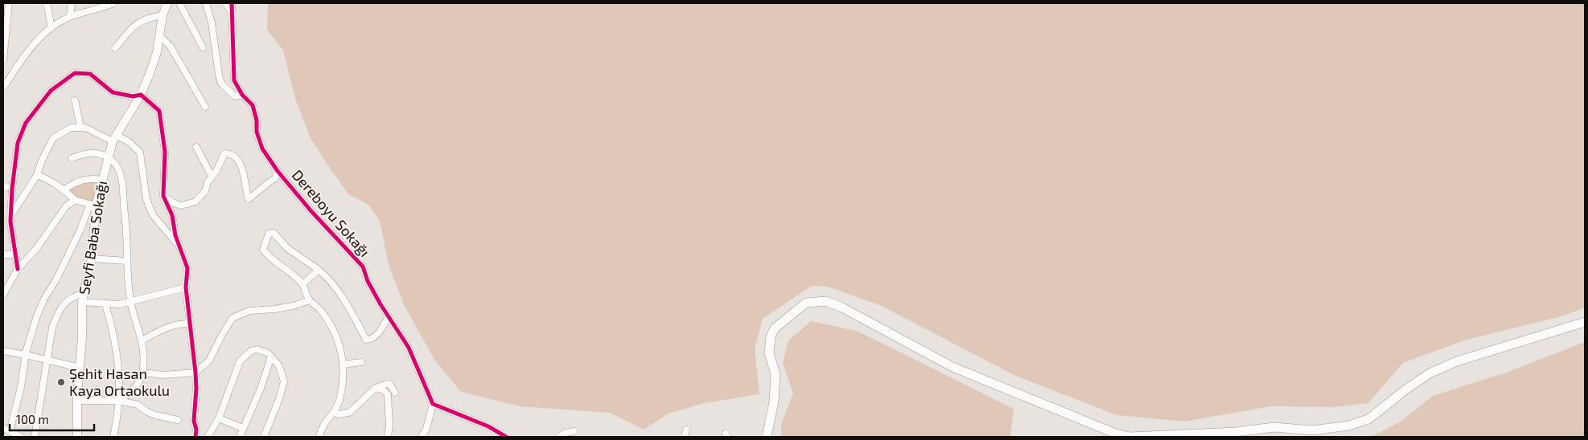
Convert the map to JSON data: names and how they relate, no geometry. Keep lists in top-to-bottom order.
{
  "streets": {
    "street": ["Dereboyu Sokağı", "Seyfi Baba Sokağı"]
  },
  "places": ["Şehit Hasan Kaya Ortaokulu"],
  "scale_bar": "100 m"
}
